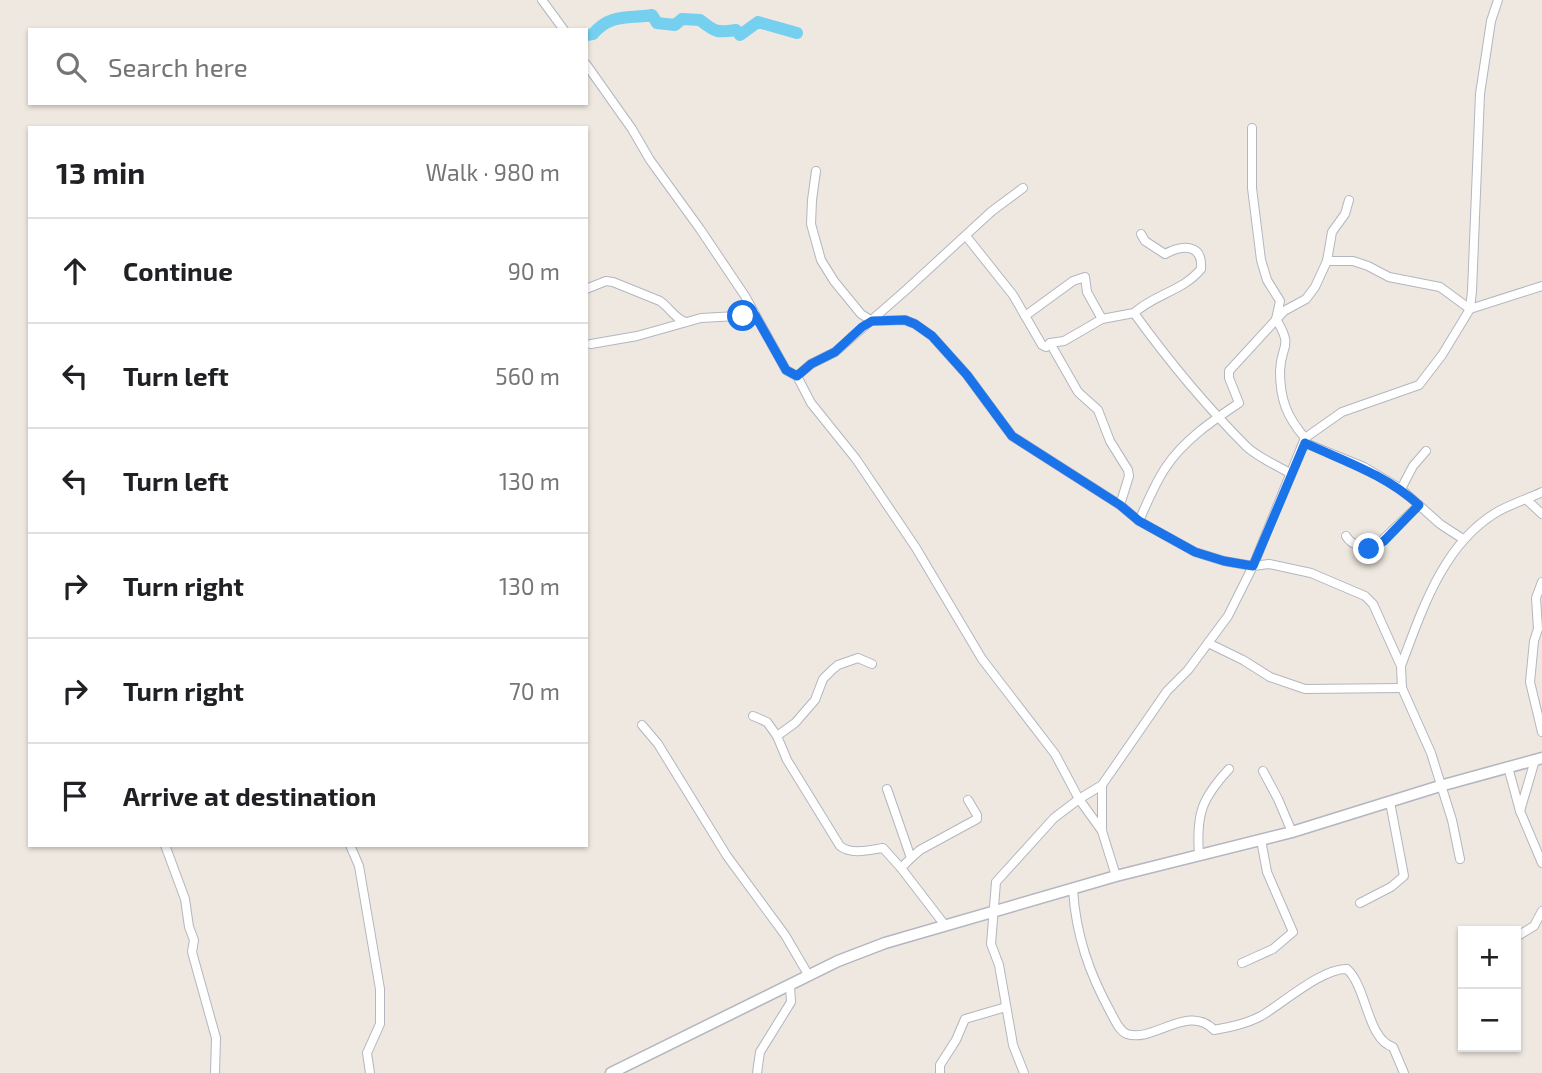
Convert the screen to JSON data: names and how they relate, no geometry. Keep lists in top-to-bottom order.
{
  "page": {
    "search": "Search here",
    "heading": ["13 min", "Walk · 980 m"],
    "list": [
      ["Continue", "90 m"],
      ["Turn left", "560 m"],
      ["Turn left", "130 m"],
      ["Turn right", "130 m"],
      ["Turn right", "70 m"],
      "Arrive at destination"
    ],
    "map_buttons": ["+", "−"]
  }
}
